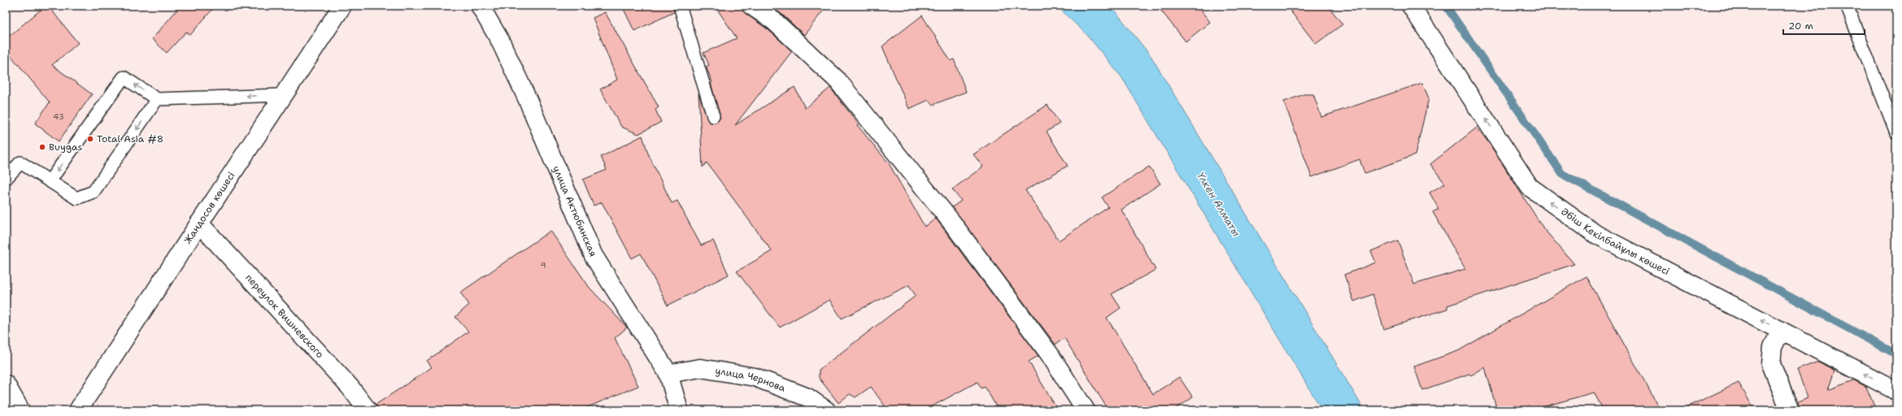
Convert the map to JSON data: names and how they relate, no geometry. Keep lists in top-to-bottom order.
{
  "streets": {
    "street": [
      "Жандосов көшесі",
      "улица Актюбинская",
      "Әбіш Кекілбайұлы көшесі",
      "переулок Вишневского",
      "улица Чернова"
    ]
  },
  "crossings": [
    ["Жандосов көшесі", "переулок Вишневского"],
    ["улица Актюбинская", "улица Чернова"]
  ],
  "one_way": ["Әбіш Кекілбайұлы көшесі"],
  "water": ["Үлкен Алматы"],
  "places": ["Total Asia #8", "Buygas"],
  "house_numbers": ["43", "9"],
  "scale_bar": "20 m"
}
